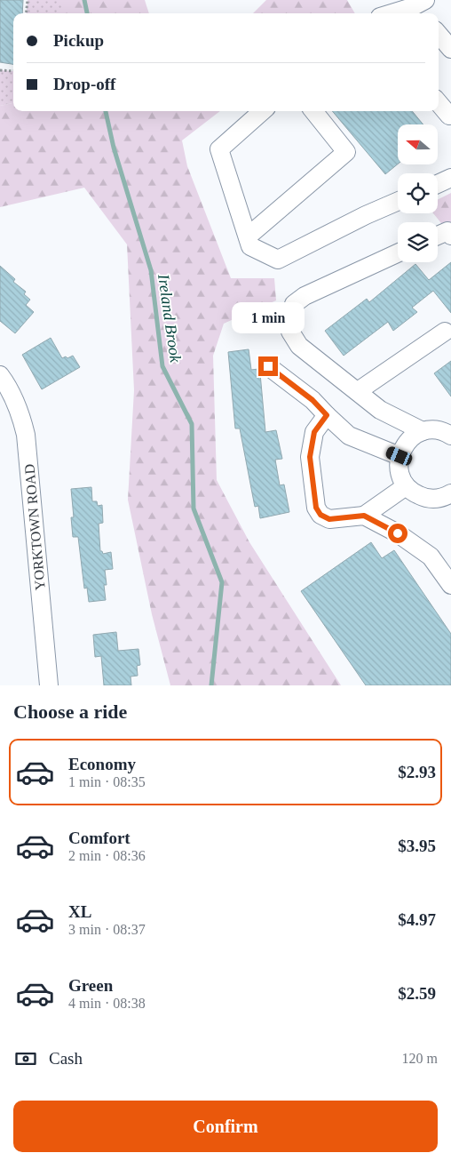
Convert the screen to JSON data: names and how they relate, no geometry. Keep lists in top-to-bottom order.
{
  "streets": {
    "street": ["YORKTOWN ROAD"]
  },
  "water": ["Ireland Brook"],
  "north": "left",
  "page": {
    "banner": ["Pickup", "Drop-off"],
    "bubble": "1 min",
    "heading": "Choose a ride",
    "list": [
      {
        "name": "Economy",
        "note": "1 min · 08:35",
        "value": "$2.93"
      },
      {
        "name": "Comfort",
        "note": "2 min · 08:36",
        "value": "$3.95"
      },
      {
        "name": "XL",
        "note": "3 min · 08:37",
        "value": "$4.97"
      },
      {
        "name": "Green",
        "note": "4 min · 08:38",
        "value": "$2.59"
      }
    ],
    "pay": ["Cash", "120 m"],
    "buttons": "Confirm"
  }
}
